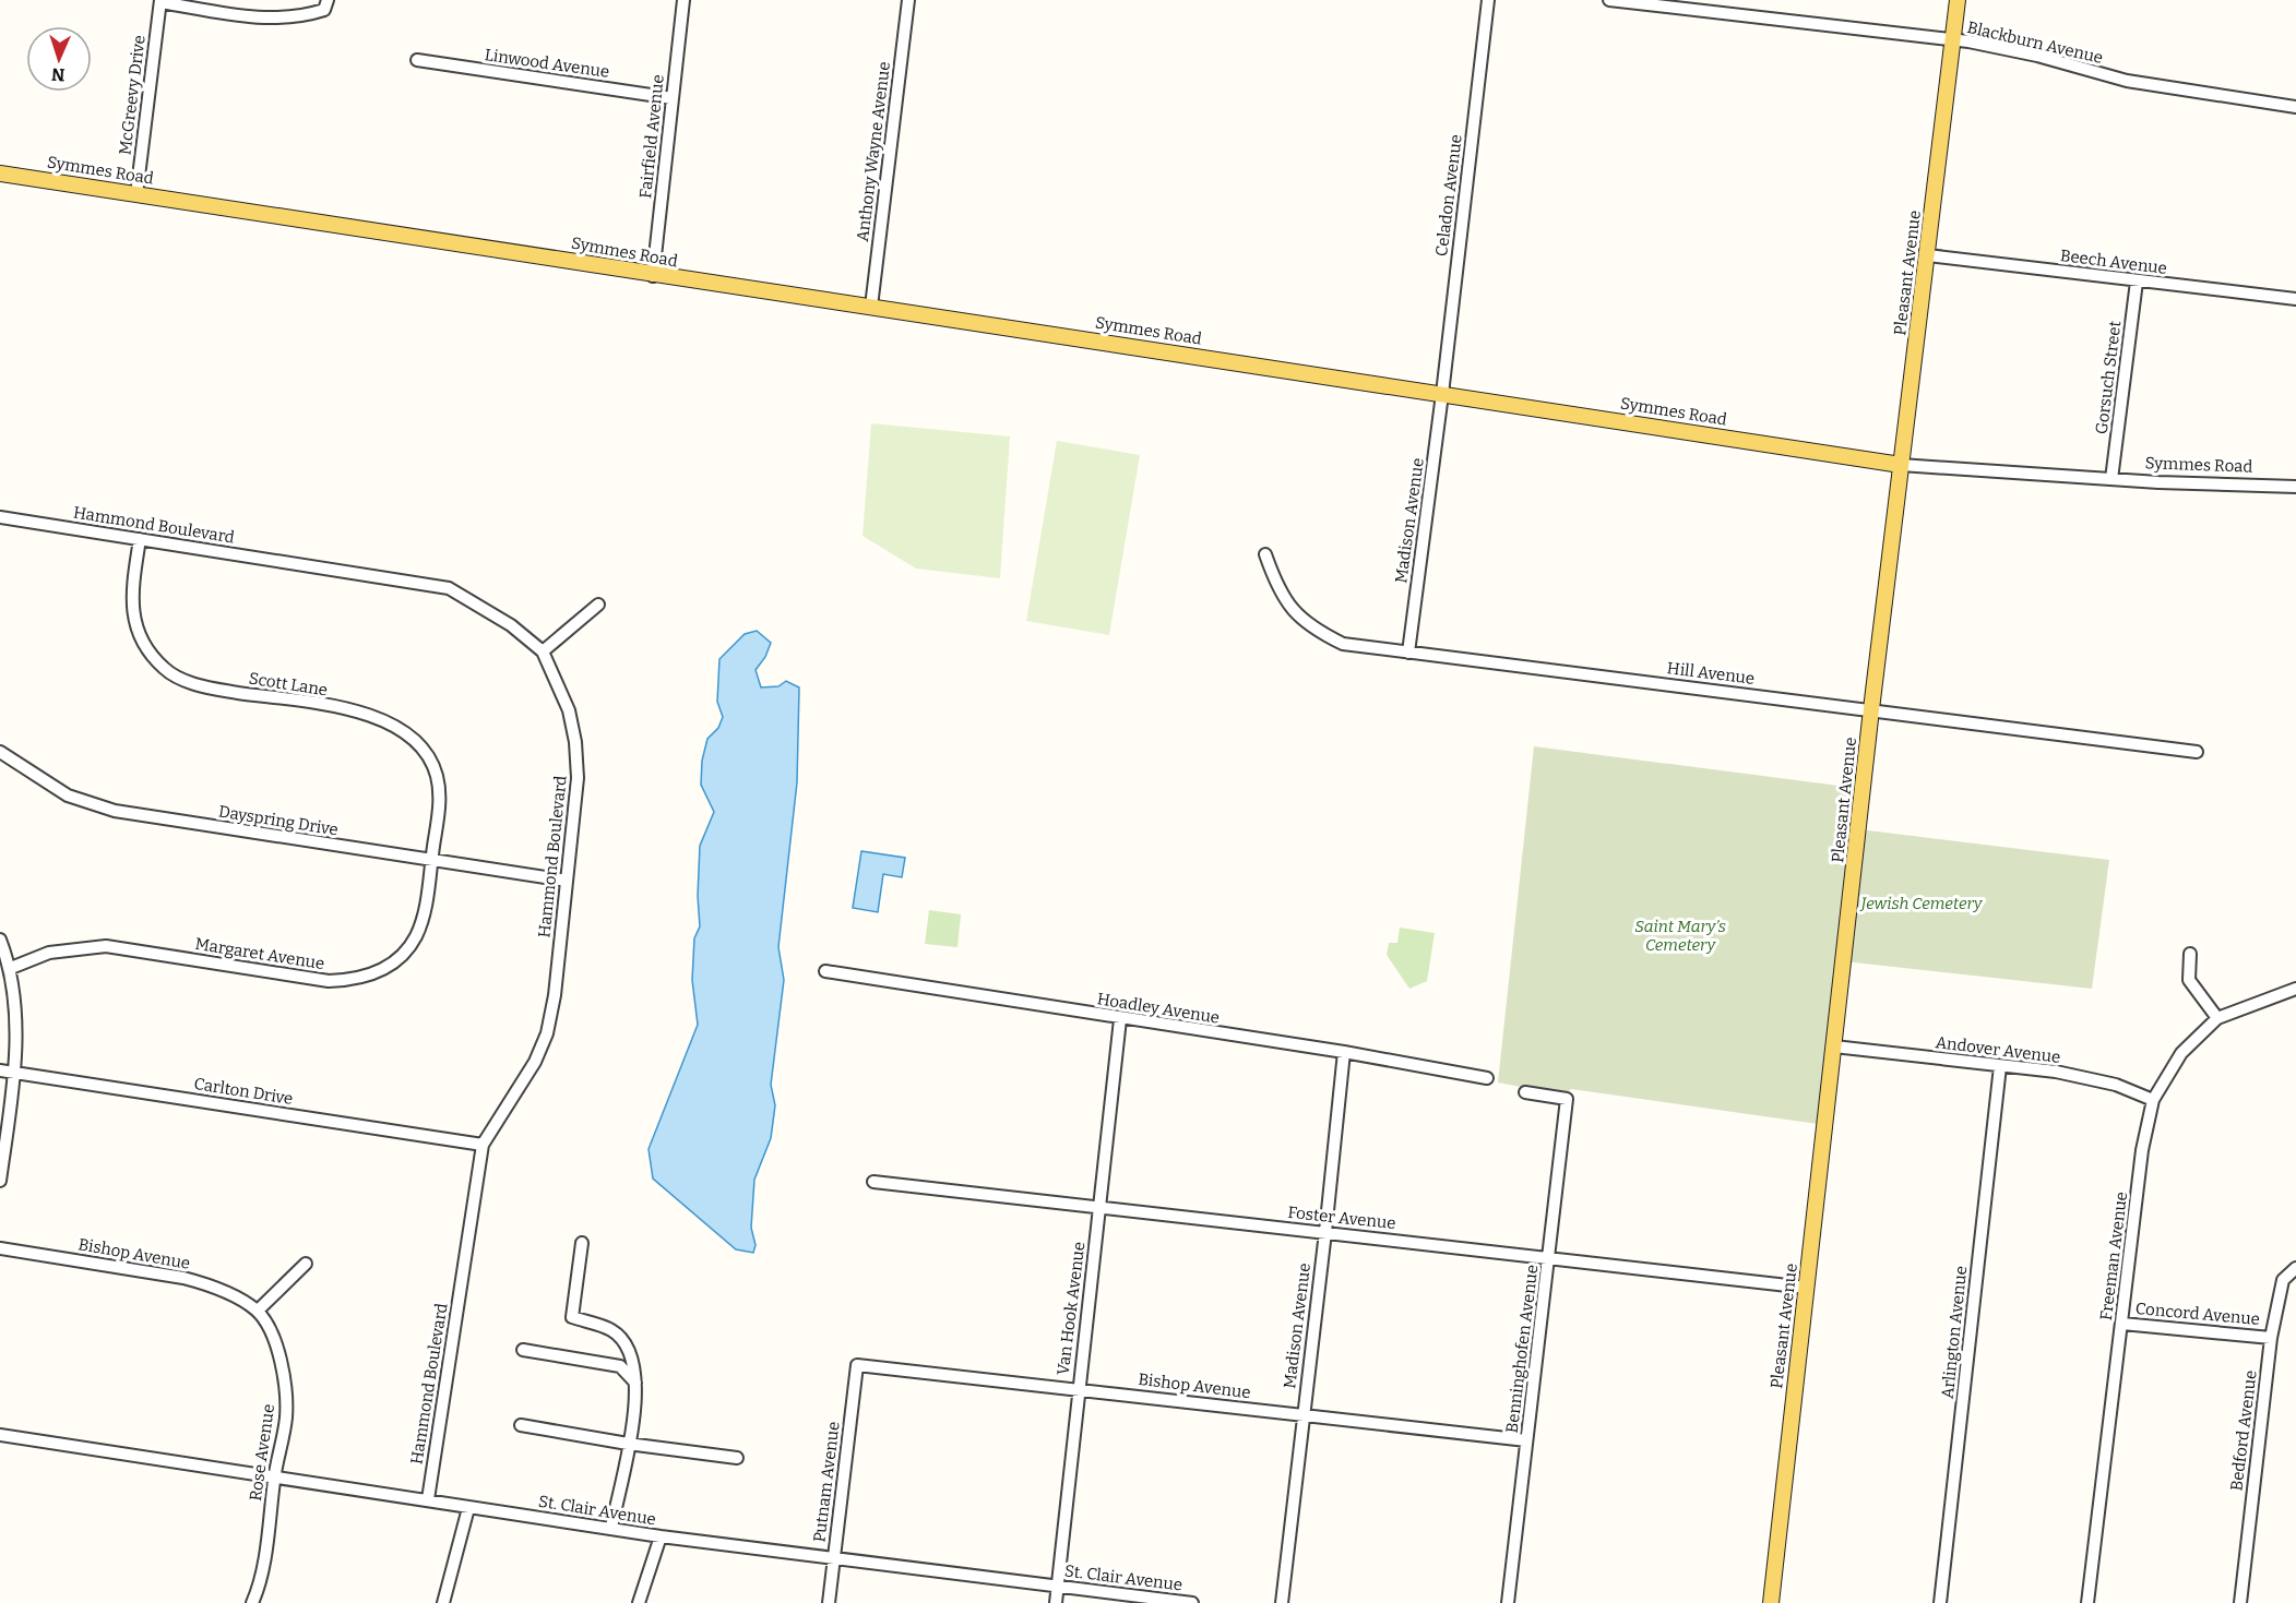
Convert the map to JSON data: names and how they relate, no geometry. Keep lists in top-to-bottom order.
{
  "streets": {
    "main road": ["Symmes Road", "Pleasant Avenue"],
    "street": [
      "Blackburn Avenue",
      "Linwood Avenue",
      "McGreevy Drive",
      "Fairfield Avenue",
      "Anthony Wayne Avenue",
      "Celadon Avenue",
      "Beech Avenue",
      "Gorsuch Street",
      "Madison Avenue",
      "Hammond Boulevard",
      "Hill Avenue",
      "Scott Lane",
      "Dayspring Drive",
      "Margaret Avenue",
      "Hoadley Avenue",
      "Andover Avenue",
      "Carlton Drive",
      "Foster Avenue",
      "Bishop Avenue",
      "Freeman Avenue",
      "Van Hook Avenue",
      "Concord Avenue",
      "Arlington Avenue",
      "Benninghofen Avenue",
      "Bedford Avenue",
      "Rose Avenue",
      "Putnam Avenue",
      "St. Clair Avenue"
    ]
  },
  "crossings": [
    ["Blackburn Avenue", "Pleasant Avenue"],
    ["Linwood Avenue", "Fairfield Avenue"],
    ["McGreevy Drive", "Symmes Road"],
    ["Fairfield Avenue", "Symmes Road"],
    ["Anthony Wayne Avenue", "Symmes Road"],
    ["Symmes Road", "Celadon Avenue"],
    ["Symmes Road", "Pleasant Avenue"],
    ["Symmes Road", "Gorsuch Street"],
    ["Symmes Road", "Madison Avenue"],
    ["Celadon Avenue", "Madison Avenue"],
    ["Beech Avenue", "Pleasant Avenue"],
    ["Beech Avenue", "Gorsuch Street"],
    ["Pleasant Avenue", "Hill Avenue"],
    ["Pleasant Avenue", "Andover Avenue"],
    ["Pleasant Avenue", "Foster Avenue"],
    ["Madison Avenue", "Hill Avenue"],
    ["Madison Avenue", "Hoadley Avenue"],
    ["Madison Avenue", "Foster Avenue"],
    ["Madison Avenue", "Bishop Avenue"],
    ["Hammond Boulevard", "Scott Lane"],
    ["Hammond Boulevard", "Dayspring Drive"],
    ["Hammond Boulevard", "Carlton Drive"],
    ["Hammond Boulevard", "St. Clair Avenue"],
    ["Scott Lane", "Dayspring Drive"],
    ["Scott Lane", "Margaret Avenue"],
    ["Dayspring Drive", "Margaret Avenue"],
    ["Hoadley Avenue", "Van Hook Avenue"],
    ["Andover Avenue", "Freeman Avenue"],
    ["Andover Avenue", "Arlington Avenue"],
    ["Foster Avenue", "Van Hook Avenue"],
    ["Foster Avenue", "Benninghofen Avenue"],
    ["Bishop Avenue", "Van Hook Avenue"],
    ["Bishop Avenue", "Benninghofen Avenue"],
    ["Bishop Avenue", "Rose Avenue"],
    ["Bishop Avenue", "Putnam Avenue"],
    ["Freeman Avenue", "Concord Avenue"],
    ["Van Hook Avenue", "St. Clair Avenue"],
    ["Concord Avenue", "Bedford Avenue"],
    ["Rose Avenue", "St. Clair Avenue"],
    ["Putnam Avenue", "St. Clair Avenue"]
  ],
  "parks": ["Jewish Cemetery", "Saint Mary’s Cemetery"],
  "north": "bottom"
}
